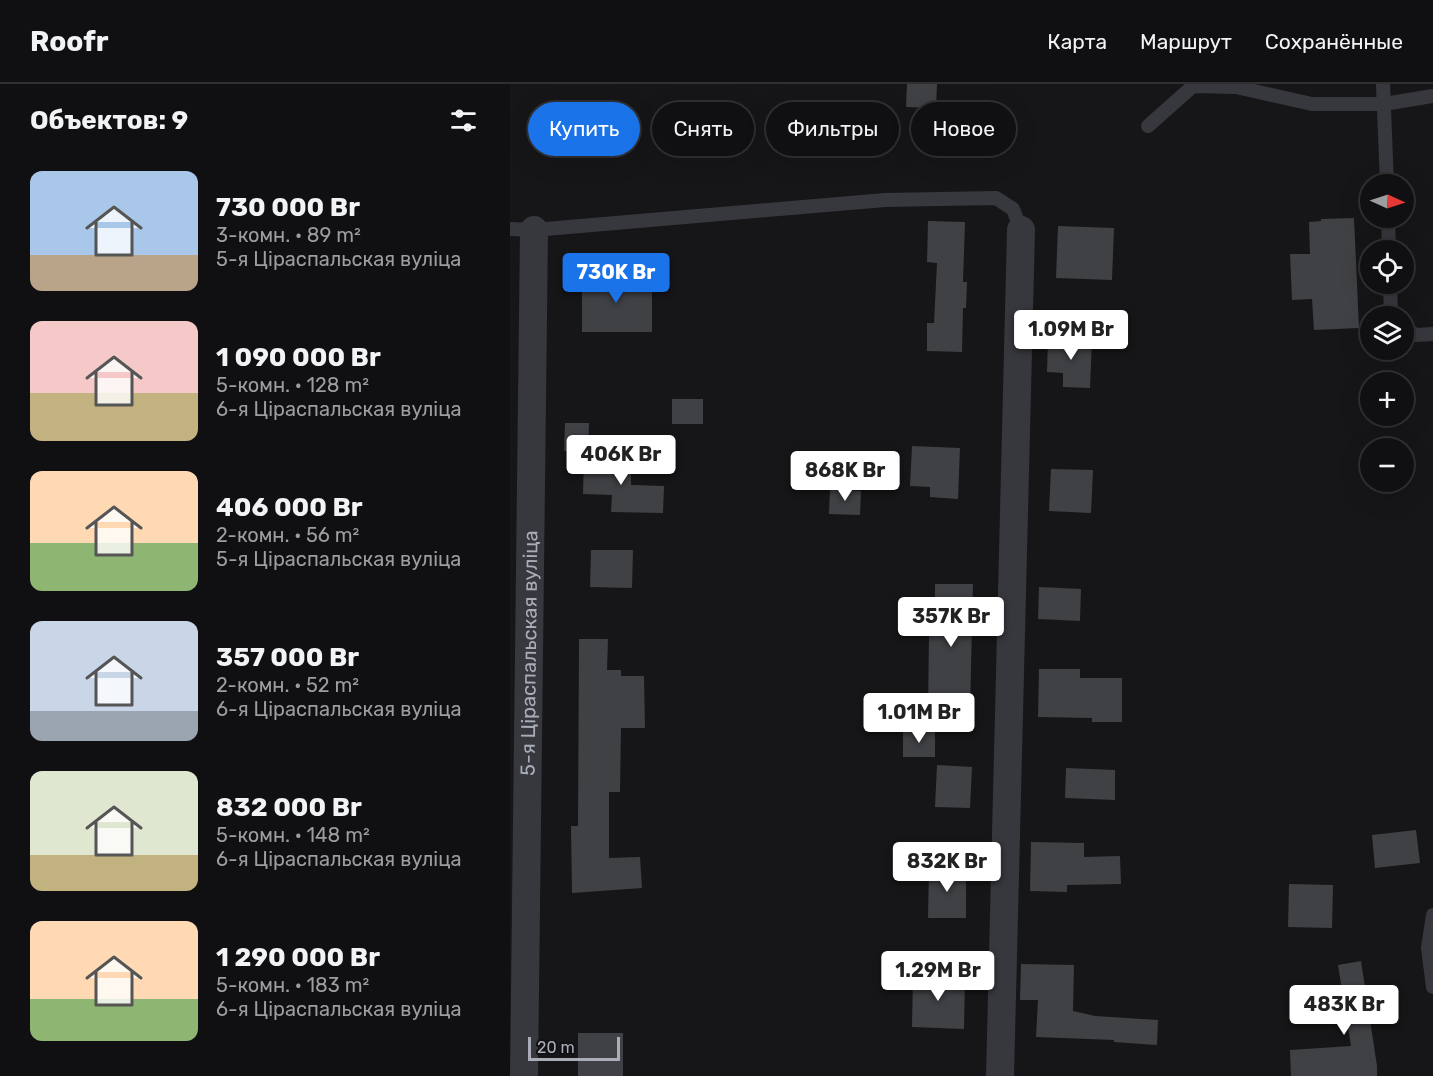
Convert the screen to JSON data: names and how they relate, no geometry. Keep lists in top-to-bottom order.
{
  "streets": {
    "street": ["5-я Ціраспальская вуліца"]
  },
  "scale_bar": "20 m",
  "north": "right",
  "page": {
    "header": "Roofr",
    "nav": ["Карта", "Маршрут", "Сохранённые"],
    "heading": "Объектов: 9",
    "chip": [
      "Купить",
      "Снять",
      "Фильтры",
      "Новое"
    ],
    "list": [
      {
        "name": "730 000 Br",
        "note": "3-комн. · 89 m² · 5-я Ціраспальская вуліца"
      },
      {
        "name": "1 090 000 Br",
        "note": "5-комн. · 128 m² · 6-я Ціраспальская вуліца"
      },
      {
        "name": "406 000 Br",
        "note": "2-комн. · 56 m² · 5-я Ціраспальская вуліца"
      },
      {
        "name": "357 000 Br",
        "note": "2-комн. · 52 m² · 6-я Ціраспальская вуліца"
      },
      {
        "name": "832 000 Br",
        "note": "5-комн. · 148 m² · 6-я Ціраспальская вуліца"
      },
      {
        "name": "1 290 000 Br",
        "note": "5-комн. · 183 m² · 6-я Ціраспальская вуліца"
      }
    ],
    "map_buttons": ["+", "−"],
    "price": [
      "730K Br",
      "1.09M Br",
      "406K Br",
      "868K Br",
      "357K Br",
      "1.01M Br",
      "832K Br",
      "1.29M Br",
      "483K Br"
    ],
    "scale": "20 m"
  }
}
